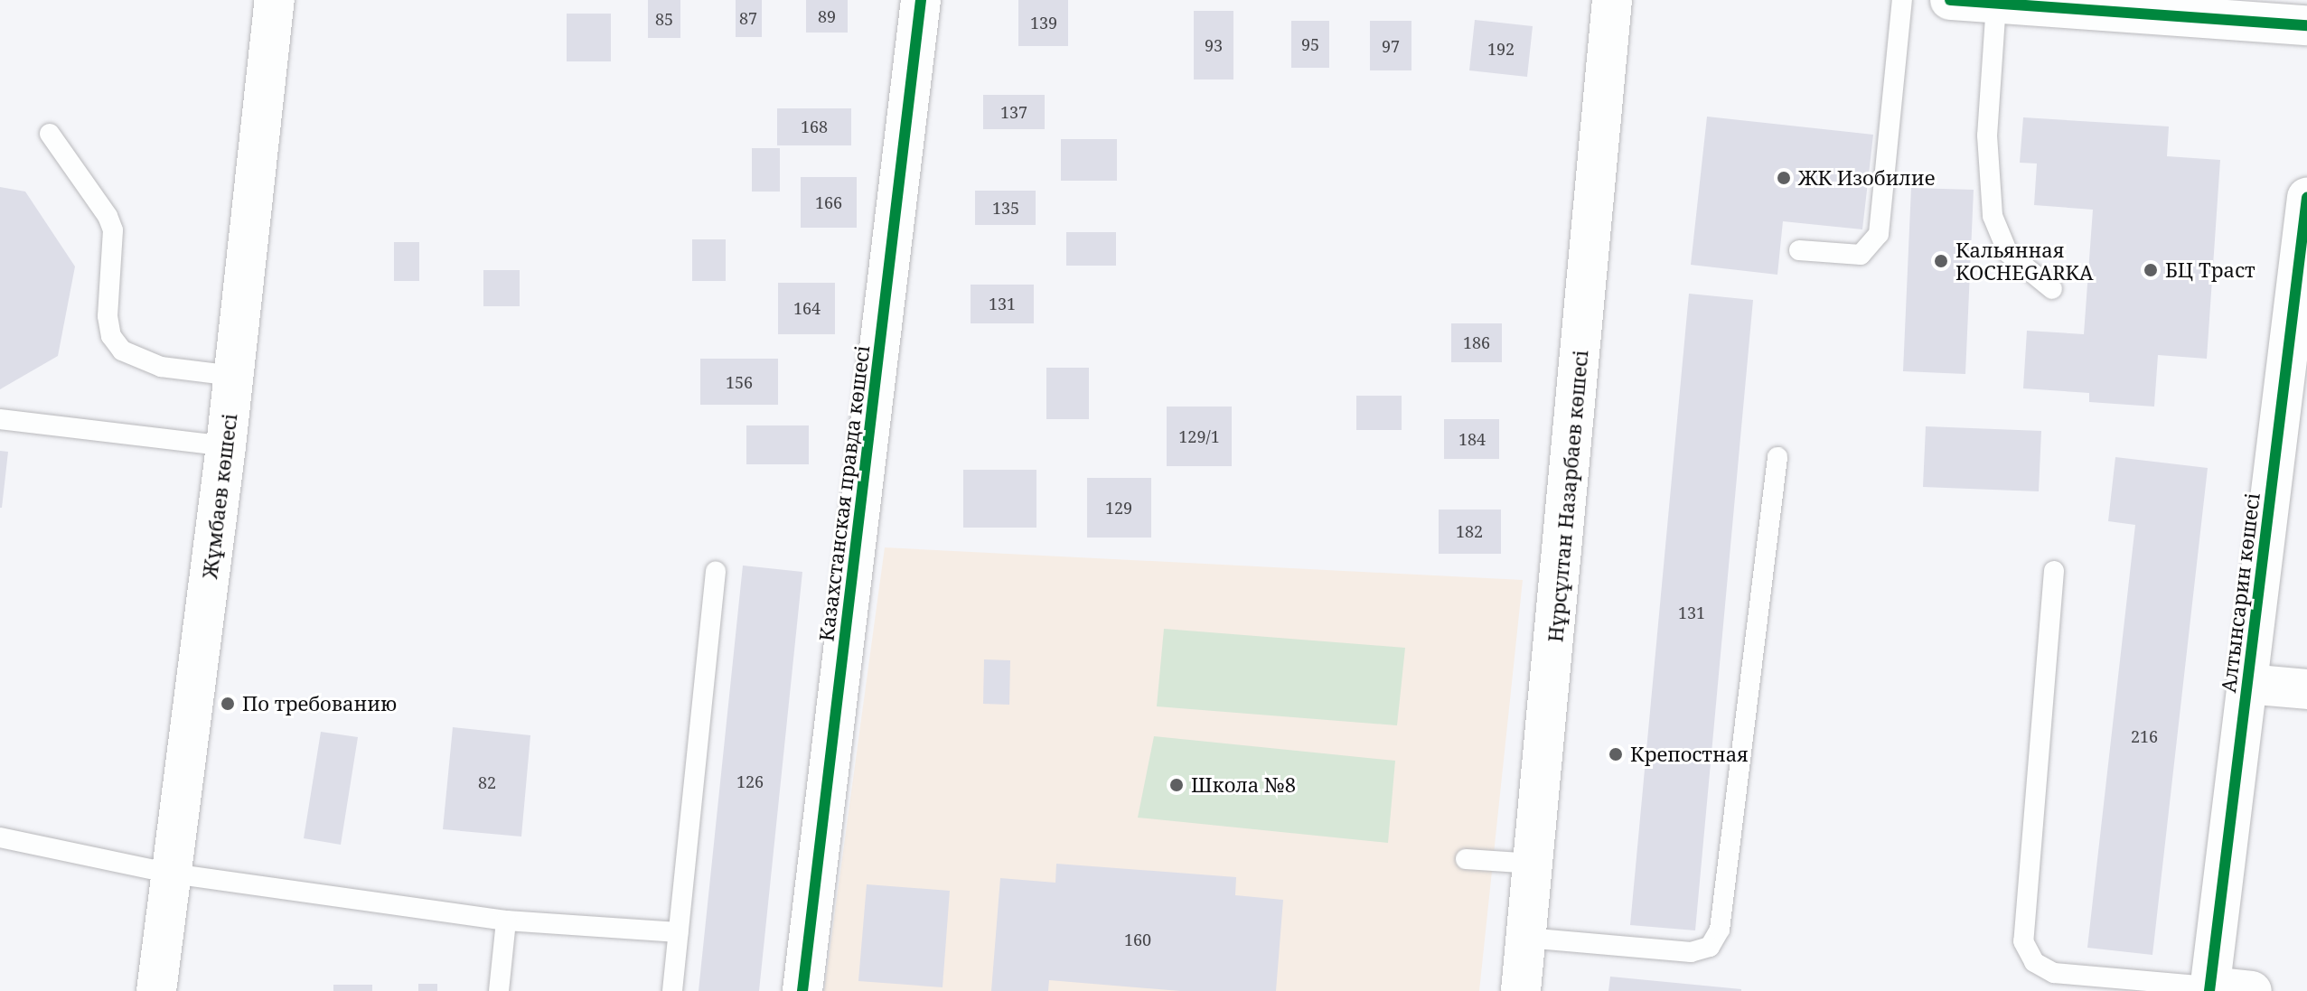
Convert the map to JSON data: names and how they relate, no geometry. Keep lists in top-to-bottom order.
{
  "streets": {
    "street": [
      "Казахстанская правда көшесі",
      "Жұмбаев көшесі",
      "Нұрсұлтан Назарбаев көшесі",
      "Алтынсарин көшесі"
    ]
  },
  "places": [
    "ЖК Изобилие",
    "Кальянная KOCHEGARKA",
    "БЦ Траст",
    "По требованию",
    "Крепостная",
    "Школа №8"
  ],
  "house_numbers": [
    "89",
    "87",
    "85",
    "139",
    "95",
    "93",
    "97",
    "192",
    "137",
    "168",
    "166",
    "135",
    "131",
    "164",
    "186",
    "156",
    "129/1",
    "184",
    "129",
    "182",
    "131",
    "216",
    "126",
    "82",
    "160"
  ]
}
